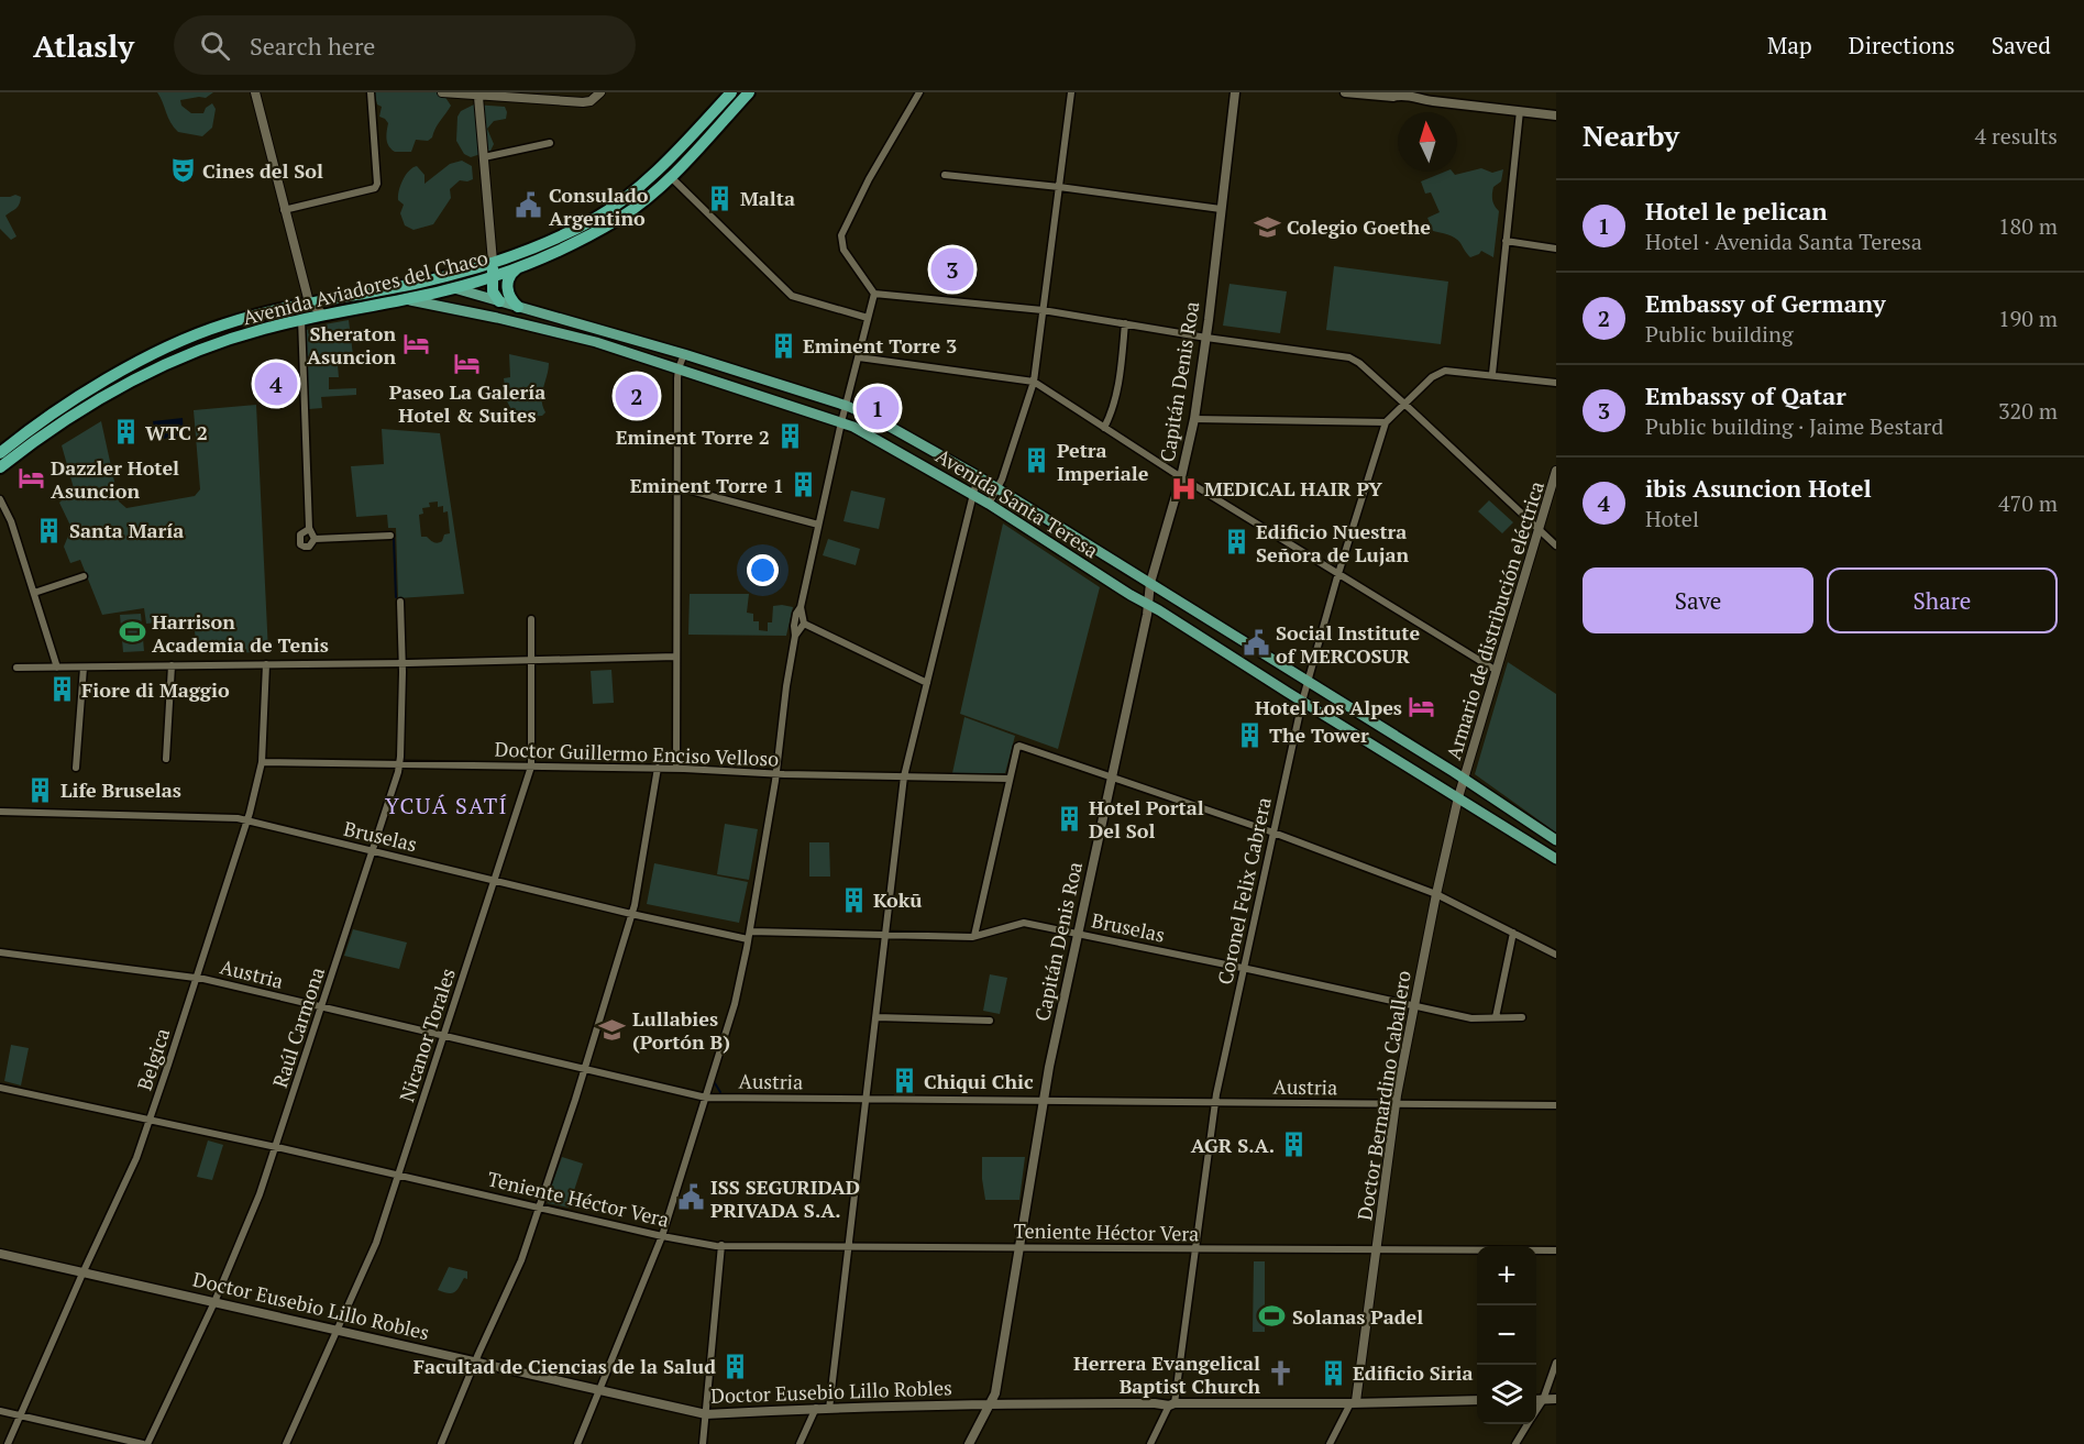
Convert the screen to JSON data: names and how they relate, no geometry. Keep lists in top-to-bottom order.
{
  "streets": {
    "highway": ["Avenida Aviadores del Chaco"],
    "main road": ["Capitán Denis Roa", "Avenida Santa Teresa", "Doctor Eusebio Lillo Robles"],
    "street": [
      "Armario de distribución eléctrica",
      "Doctor Guillermo Enciso Velloso",
      "Bruselas",
      "Coronel Felix Cabrera",
      "Austria",
      "Raúl Carmona",
      "Nicanor Torales",
      "Belgica",
      "Doctor Bernardino Caballero",
      "Teniente Héctor Vera"
    ]
  },
  "crossings": [
    ["Avenida Aviadores del Chaco", "Avenida Santa Teresa"],
    ["Capitán Denis Roa", "Avenida Santa Teresa"],
    ["Capitán Denis Roa", "Bruselas"],
    ["Capitán Denis Roa", "Austria"],
    ["Capitán Denis Roa", "Teniente Héctor Vera"],
    ["Capitán Denis Roa", "Doctor Eusebio Lillo Robles"],
    ["Avenida Santa Teresa", "Armario de distribución eléctrica"],
    ["Avenida Santa Teresa", "Coronel Felix Cabrera"],
    ["Avenida Santa Teresa", "Doctor Bernardino Caballero"],
    ["Armario de distribución eléctrica", "Doctor Bernardino Caballero"],
    ["Doctor Guillermo Enciso Velloso", "Raúl Carmona"],
    ["Doctor Guillermo Enciso Velloso", "Nicanor Torales"],
    ["Doctor Guillermo Enciso Velloso", "Belgica"],
    ["Bruselas", "Coronel Felix Cabrera"],
    ["Bruselas", "Raúl Carmona"],
    ["Bruselas", "Nicanor Torales"],
    ["Bruselas", "Belgica"],
    ["Bruselas", "Doctor Bernardino Caballero"],
    ["Coronel Felix Cabrera", "Austria"],
    ["Coronel Felix Cabrera", "Teniente Héctor Vera"],
    ["Coronel Felix Cabrera", "Doctor Eusebio Lillo Robles"],
    ["Austria", "Raúl Carmona"],
    ["Austria", "Nicanor Torales"],
    ["Austria", "Belgica"],
    ["Austria", "Doctor Bernardino Caballero"],
    ["Raúl Carmona", "Teniente Héctor Vera"],
    ["Raúl Carmona", "Doctor Eusebio Lillo Robles"],
    ["Nicanor Torales", "Teniente Héctor Vera"],
    ["Nicanor Torales", "Doctor Eusebio Lillo Robles"],
    ["Belgica", "Teniente Héctor Vera"],
    ["Belgica", "Doctor Eusebio Lillo Robles"],
    ["Doctor Bernardino Caballero", "Teniente Héctor Vera"],
    ["Doctor Bernardino Caballero", "Doctor Eusebio Lillo Robles"]
  ],
  "districts": ["YCUÁ SATÍ"],
  "places": {
    "theatre": ["Cines del Sol"],
    "building": [
      "Malta",
      "Eminent Torre 3",
      "WTC 2",
      "Eminent Torre 2",
      "Petra Imperiale",
      "Eminent Torre 1",
      "Santa María",
      "Edificio Nuestra Señora de Lujan",
      "Fiore di Maggio",
      "The Tower",
      "Life Bruselas",
      "Hotel Portal Del Sol",
      "Kokū",
      "Chiqui Chic",
      "AGR S.A.",
      "Facultad de Ciencias de la Salud",
      "Edificio Siria"
    ],
    "public building": ["Consulado Argentino", "Social Institute of MERCOSUR", "ISS SEGURIDAD PRIVADA S.A."],
    "school or university": ["Colegio Goethe", "Lullabies (Portón B)"],
    "hotel": [
      "Sheraton Asuncion",
      "Paseo La Galería Hotel & Suites",
      "Dazzler Hotel Asuncion",
      "Hotel Los Alpes"
    ],
    "hospital": ["MEDICAL HAIR PY"],
    "sports": ["Harrison Academia de Tenis", "Solanas Padel"],
    "church": ["Herrera Evangelical Baptist Church"]
  },
  "north": "top",
  "page": {
    "header": "Atlasly",
    "search": "Search here",
    "nav": ["Map", "Directions", "Saved"],
    "heading": ["Nearby", "4 results"],
    "list": [
      {
        "mark": "1",
        "name": "Hotel le pelican",
        "note": "Hotel · Avenida Santa Teresa",
        "value": "180 m"
      },
      {
        "mark": "2",
        "name": "Embassy of Germany",
        "note": "Public building",
        "value": "190 m"
      },
      {
        "mark": "3",
        "name": "Embassy of Qatar",
        "note": "Public building · Jaime Bestard",
        "value": "320 m"
      },
      {
        "mark": "4",
        "name": "ibis Asuncion Hotel",
        "note": "Hotel",
        "value": "470 m"
      }
    ],
    "pins": [
      "3",
      "4",
      "2",
      "1"
    ],
    "buttons": ["Save", "Share"],
    "map_buttons": ["+", "−"]
  }
}
